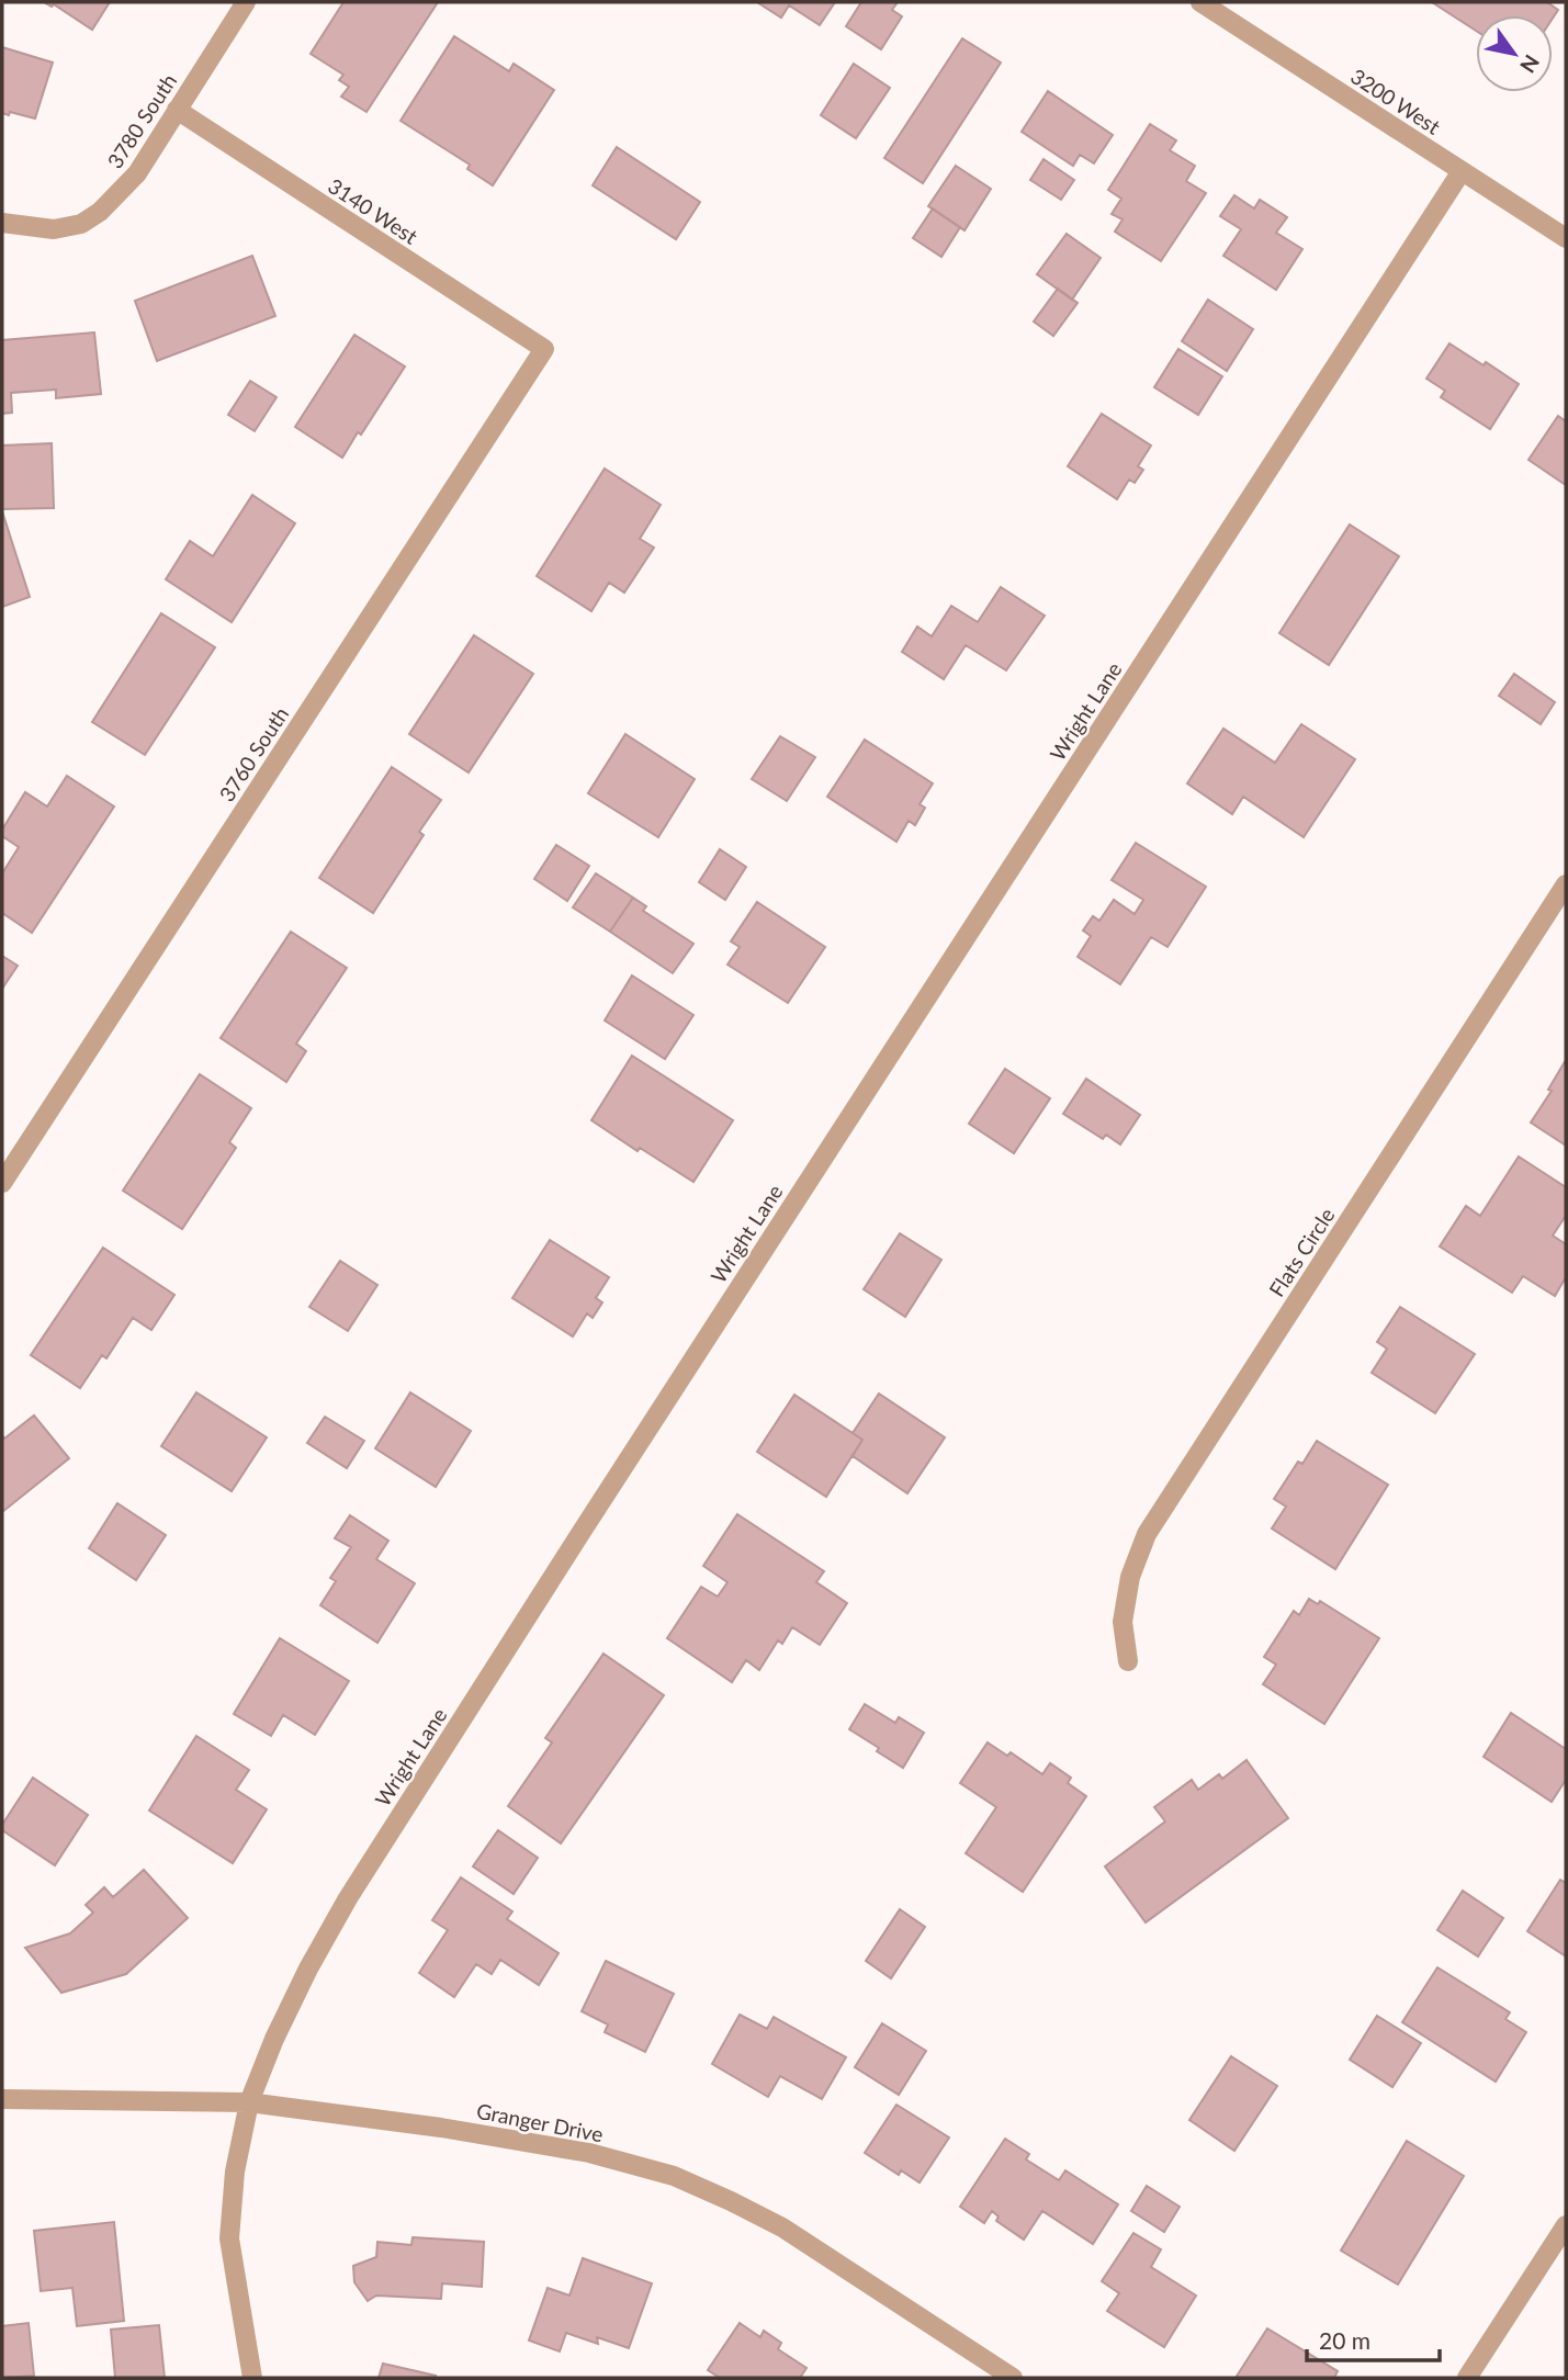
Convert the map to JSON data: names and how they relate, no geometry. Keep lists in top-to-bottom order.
{
  "streets": {
    "street": [
      "3200 West",
      "3780 South",
      "3140 West",
      "Wright Lane",
      "3760 South",
      "Flats Circle",
      "Granger Drive"
    ]
  },
  "crossings": [
    ["3200 West", "Wright Lane"],
    ["3780 South", "3140 West"],
    ["3140 West", "3760 South"],
    ["Wright Lane", "Granger Drive"]
  ],
  "scale_bar": "20 m",
  "north": "bottom right"
}
